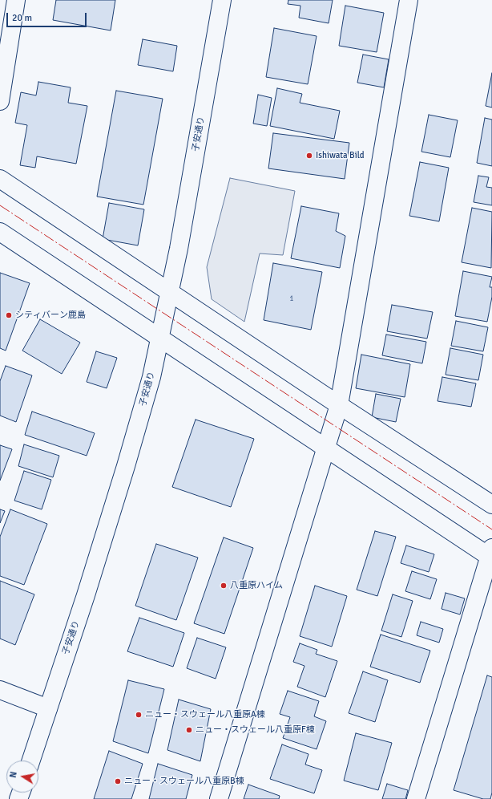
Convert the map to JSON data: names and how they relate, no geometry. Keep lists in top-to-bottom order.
{
  "streets": {
    "street": ["子安通り"]
  },
  "places": [
    "Ishiwata Bild",
    "シティバーン鹿島",
    "八重原ハイム",
    "ニュー・スウェール八重原A棟",
    "ニュー・スウェール八重原F棟",
    "ニュー・スウェール八重原B棟"
  ],
  "house_numbers": ["1"],
  "scale_bar": "20 m",
  "north": "left"
}
